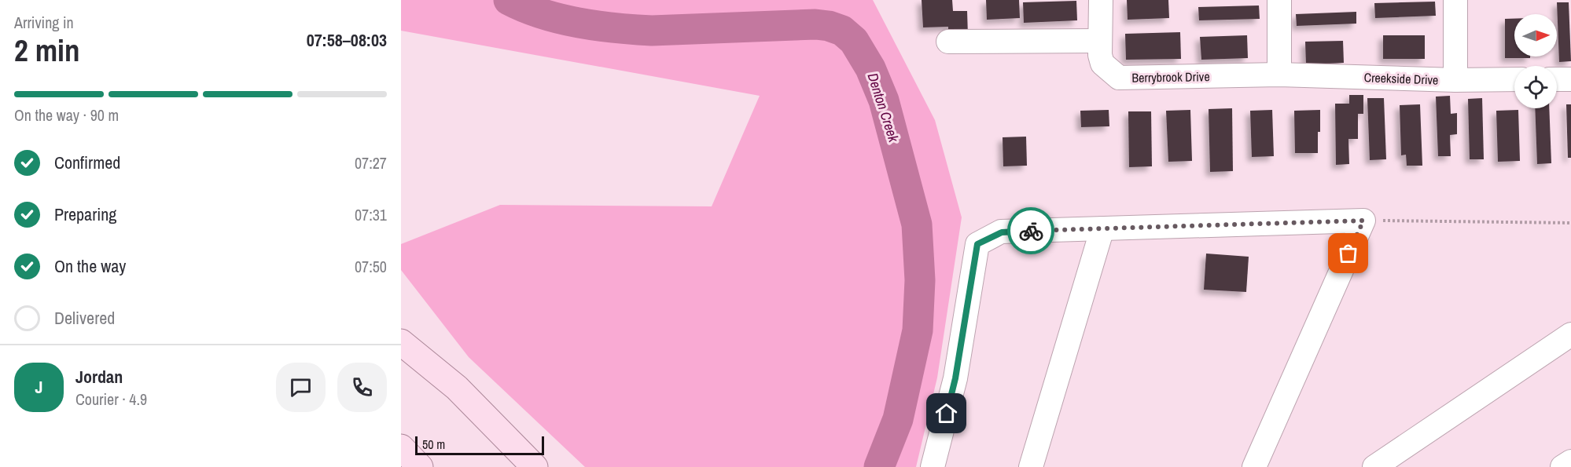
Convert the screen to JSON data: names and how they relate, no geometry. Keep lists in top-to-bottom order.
{
  "streets": {
    "street": ["Berrybrook Drive", "Creekside Drive"]
  },
  "crossings": [
    ["Berrybrook Drive", "Creekside Drive"]
  ],
  "water": ["Denton Creek"],
  "scale_bar": "50 m",
  "north": "right",
  "page": {
    "heading": ["2 min", "Arriving in", "07:58–08:03"],
    "panel": ["Jordan", "Courier · 4.9"],
    "bar": "On the way · 90 m",
    "list": [
      ["Confirmed", "07:27"],
      ["Preparing", "07:31"],
      ["On the way", "07:50"],
      "Delivered"
    ],
    "round": "J",
    "scale": "50 m"
  }
}
